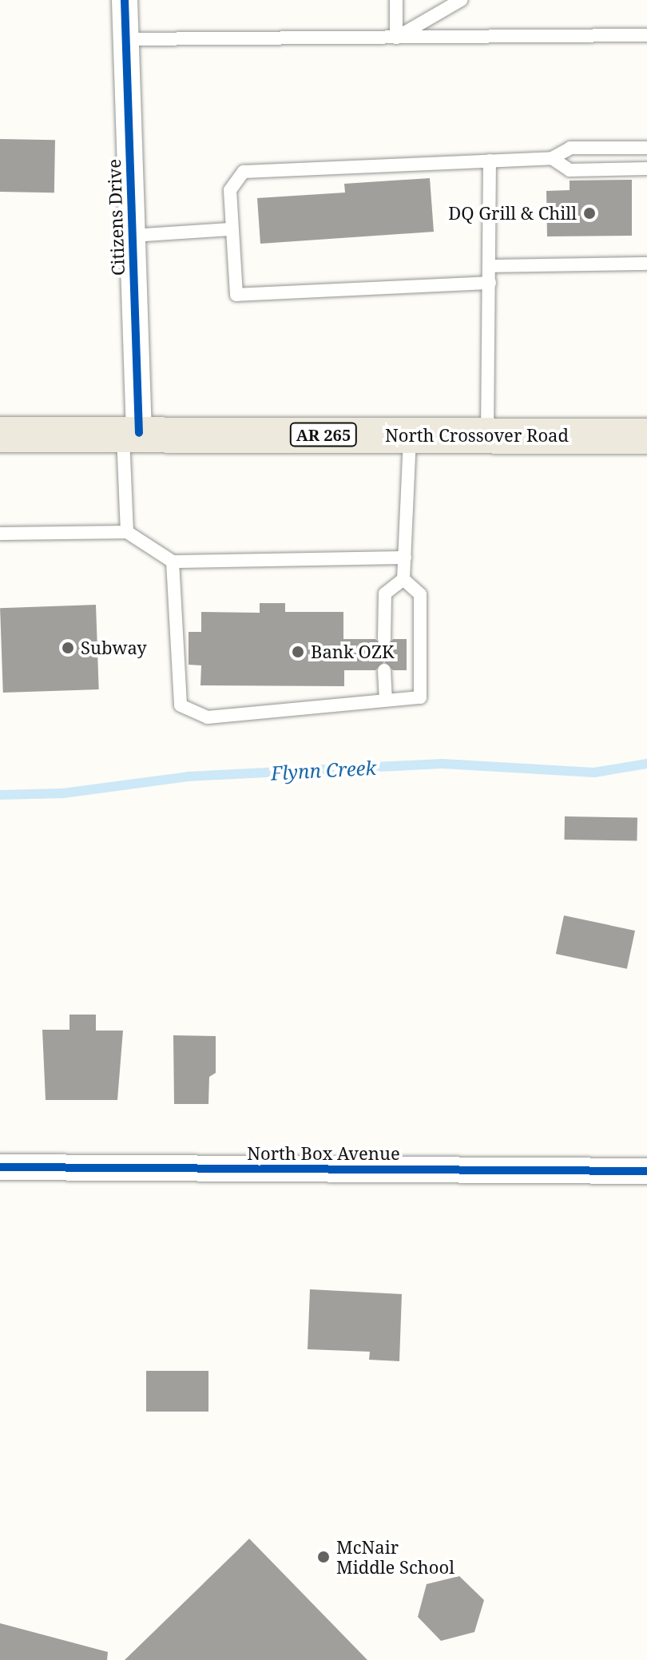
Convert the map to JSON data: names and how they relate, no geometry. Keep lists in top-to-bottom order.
{
  "streets": {
    "main road": ["AR 265", "North Crossover Road"],
    "street": ["Citizens Drive", "North Box Avenue"]
  },
  "crossings": [
    ["Citizens Drive", "North Crossover Road"]
  ],
  "water": ["Flynn Creek"],
  "places": [
    "DQ Grill & Chill",
    "Subway",
    "Bank OZK",
    "McNair Middle School"
  ]
}
